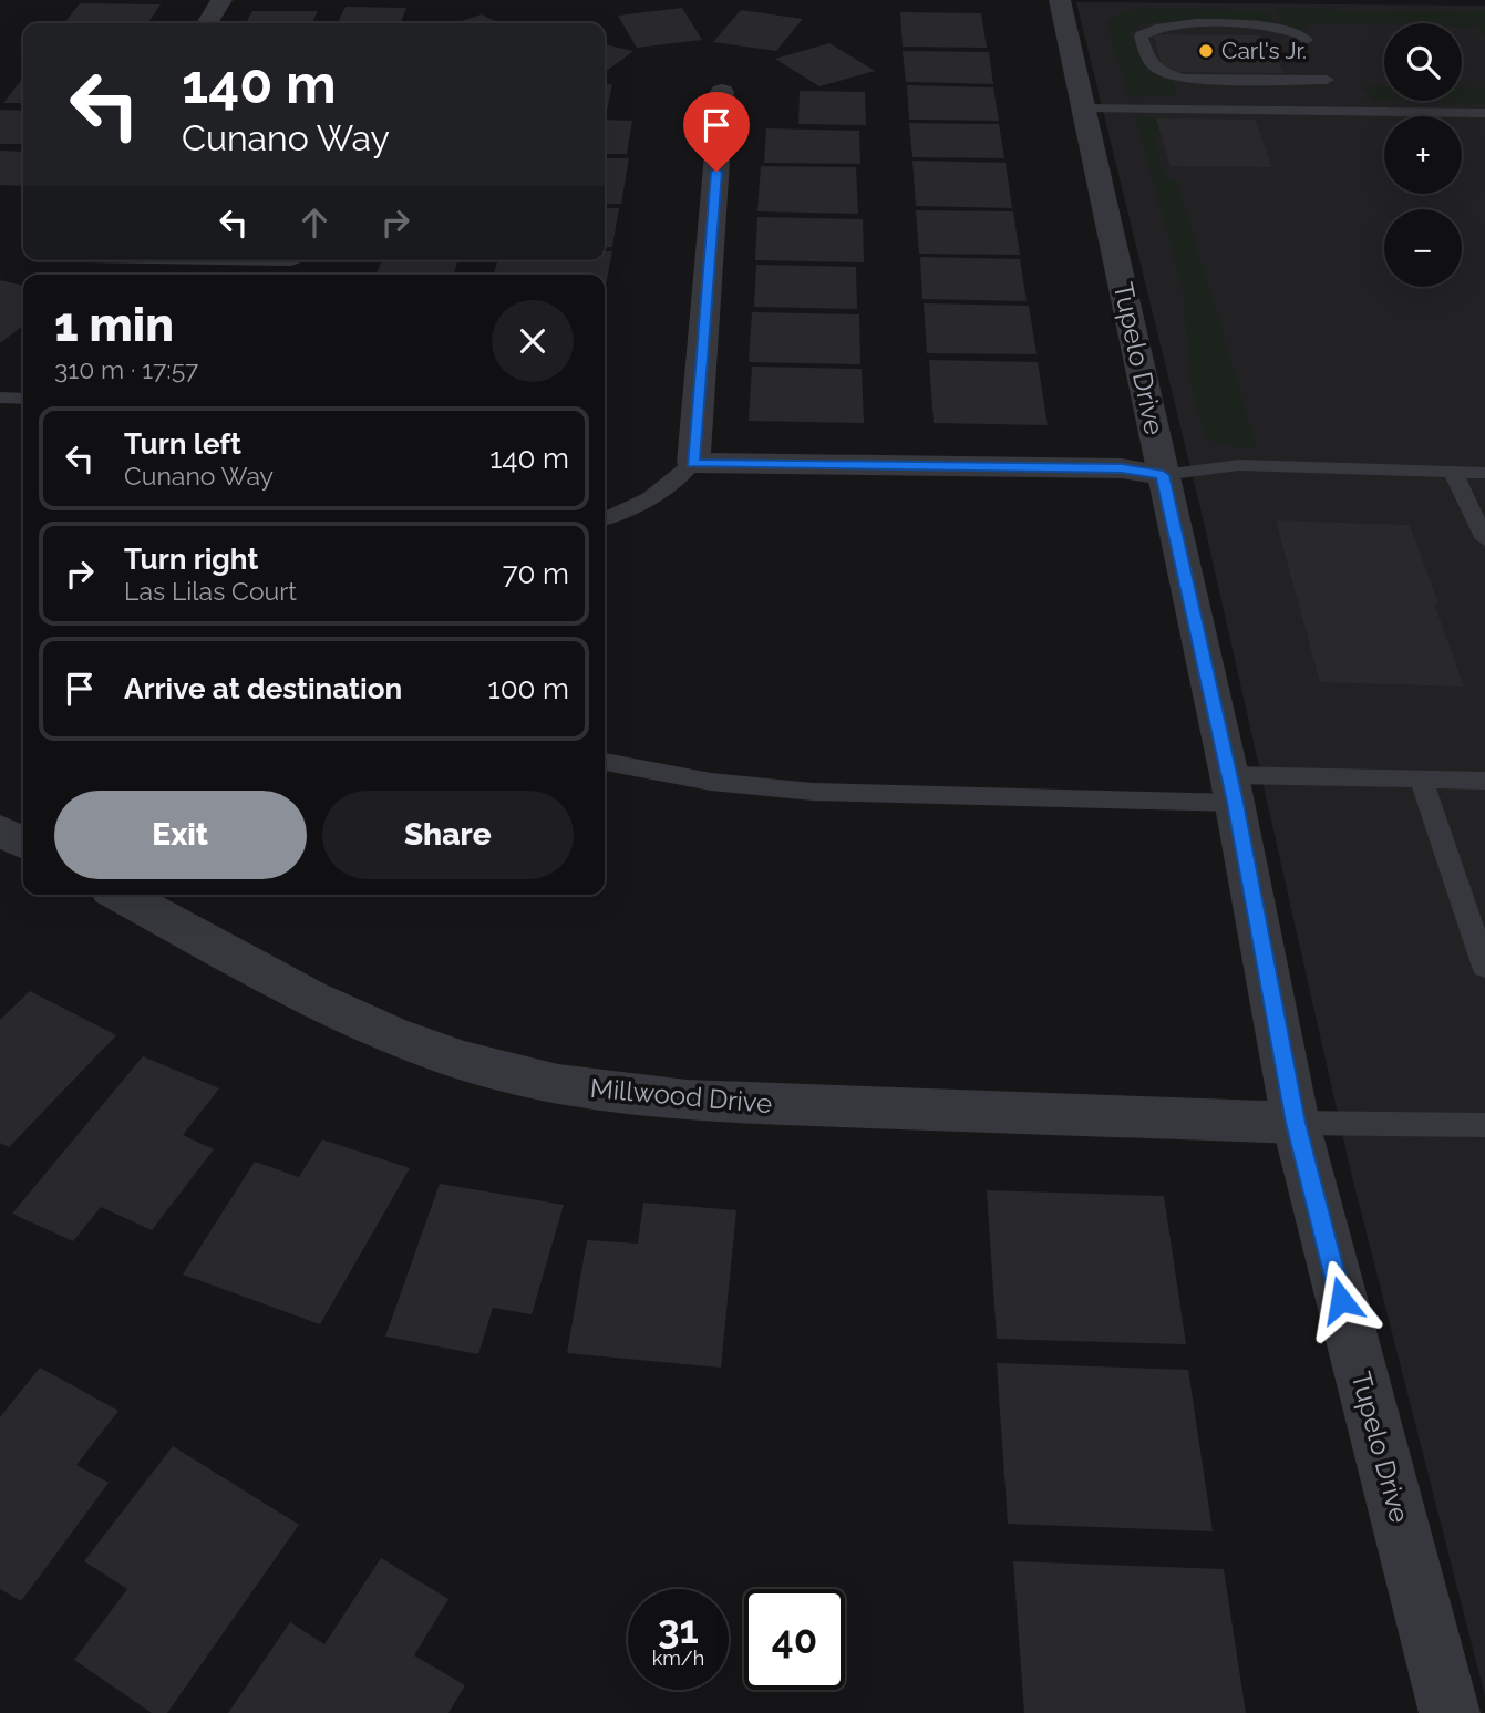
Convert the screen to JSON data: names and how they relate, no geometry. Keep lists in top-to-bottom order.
{
  "streets": {
    "street": ["Tupelo Drive", "Millwood Drive"]
  },
  "crossings": [
    ["Tupelo Drive", "Millwood Drive"]
  ],
  "places": ["Carl's Jr."],
  "page": {
    "map_buttons": ["+", "−"],
    "turn": ["140 m", "Cunano Way"],
    "heading": ["1 min", "310 m · 17:57"],
    "list": [
      {
        "name": "Turn left",
        "note": "Cunano Way",
        "value": "140 m"
      },
      {
        "name": "Turn right",
        "note": "Las Lilas Court",
        "value": "70 m"
      },
      {
        "name": "Arrive at destination",
        "value": "100 m"
      }
    ],
    "buttons": ["Exit", "Share"],
    "speed": "31 km/h",
    "limit": "40"
  }
}
